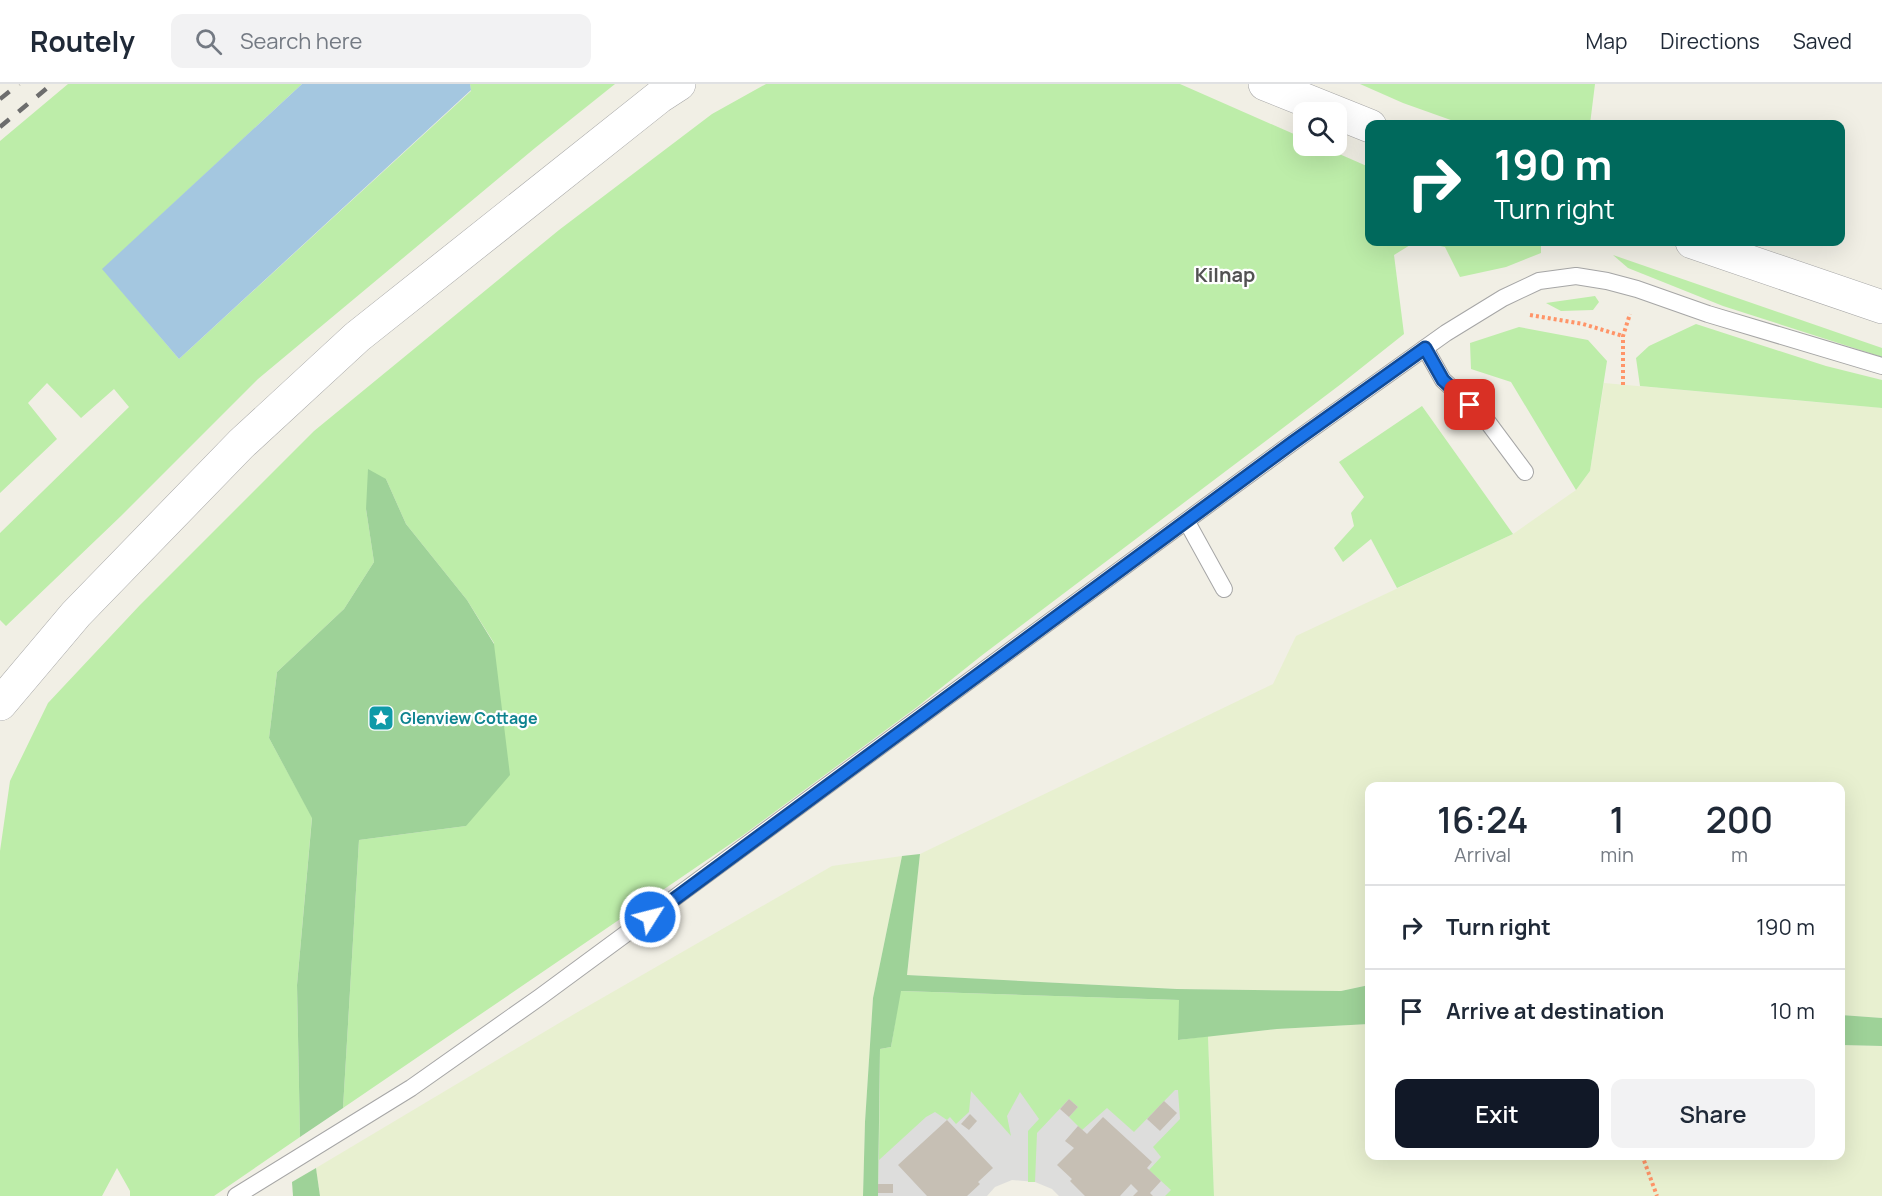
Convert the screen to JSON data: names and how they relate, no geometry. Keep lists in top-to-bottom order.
{
  "districts": ["Kilnap"],
  "places": {
    "place": ["Glenview Cottage"]
  },
  "page": {
    "header": "Routely",
    "search": "Search here",
    "nav": ["Map", "Directions", "Saved"],
    "turn": ["190 m", "Turn right"],
    "eta": [
      "16:24",
      "Arrival",
      "1",
      "min",
      "200",
      "m"
    ],
    "list": [
      {
        "name": "Turn right",
        "value": "190 m"
      },
      {
        "name": "Arrive at destination",
        "value": "10 m"
      }
    ],
    "buttons": ["Exit", "Share"]
  }
}
